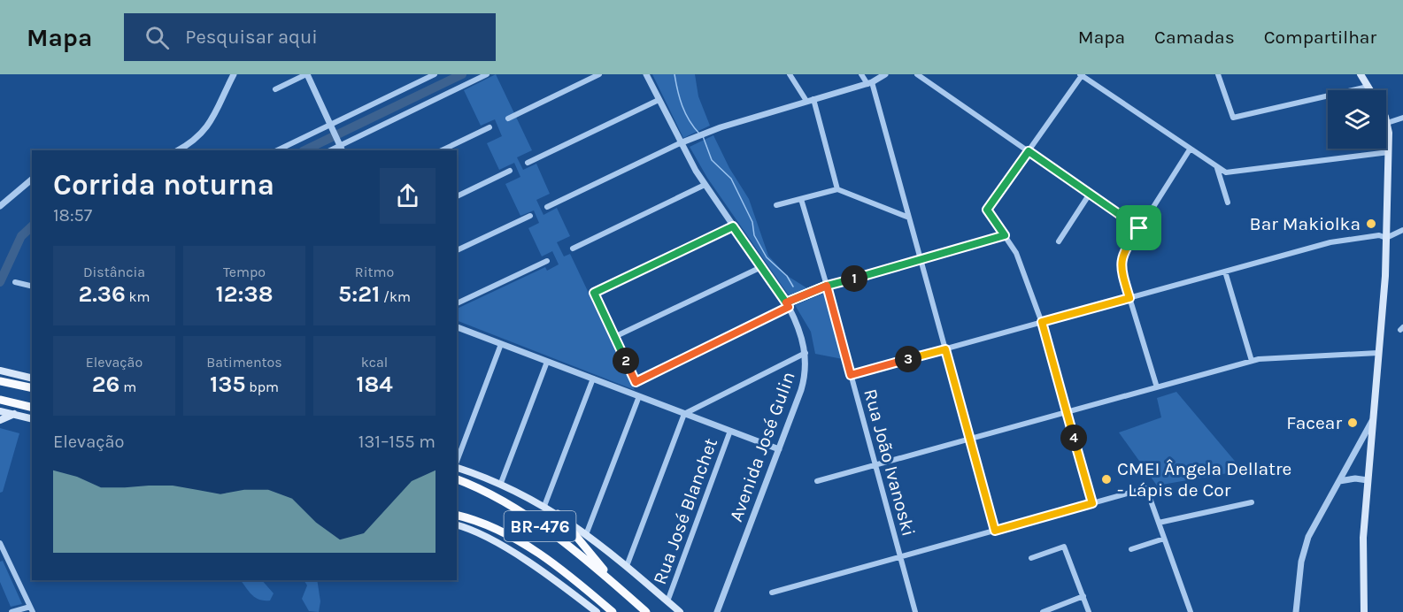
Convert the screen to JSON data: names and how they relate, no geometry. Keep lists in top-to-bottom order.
{
  "streets": {
    "highway": ["BR-476"],
    "street": ["Avenida José Gulin", "Rua João Ivanoski", "Rua José Blanchet"]
  },
  "places": ["Bar Makiolka", "Facear", "CMEI Ângela Dellatre - Lápis de Cor"],
  "page": {
    "header": "Mapa",
    "search": "Pesquisar aqui",
    "nav": ["Mapa", "Camadas", "Compartilhar"],
    "heading": ["Corrida noturna", "18:57"],
    "stats": [
      ["Distância", "2.36 km"],
      ["Tempo", "12:38"],
      ["Ritmo", "5:21 /km"],
      ["Elevação", "26 m"],
      ["Batimentos", "135 bpm"],
      ["kcal", "184"]
    ],
    "pins": [
      "1",
      "3",
      "2",
      "4"
    ],
    "chart": ["Elevação", "131–155 m"]
  }
}
